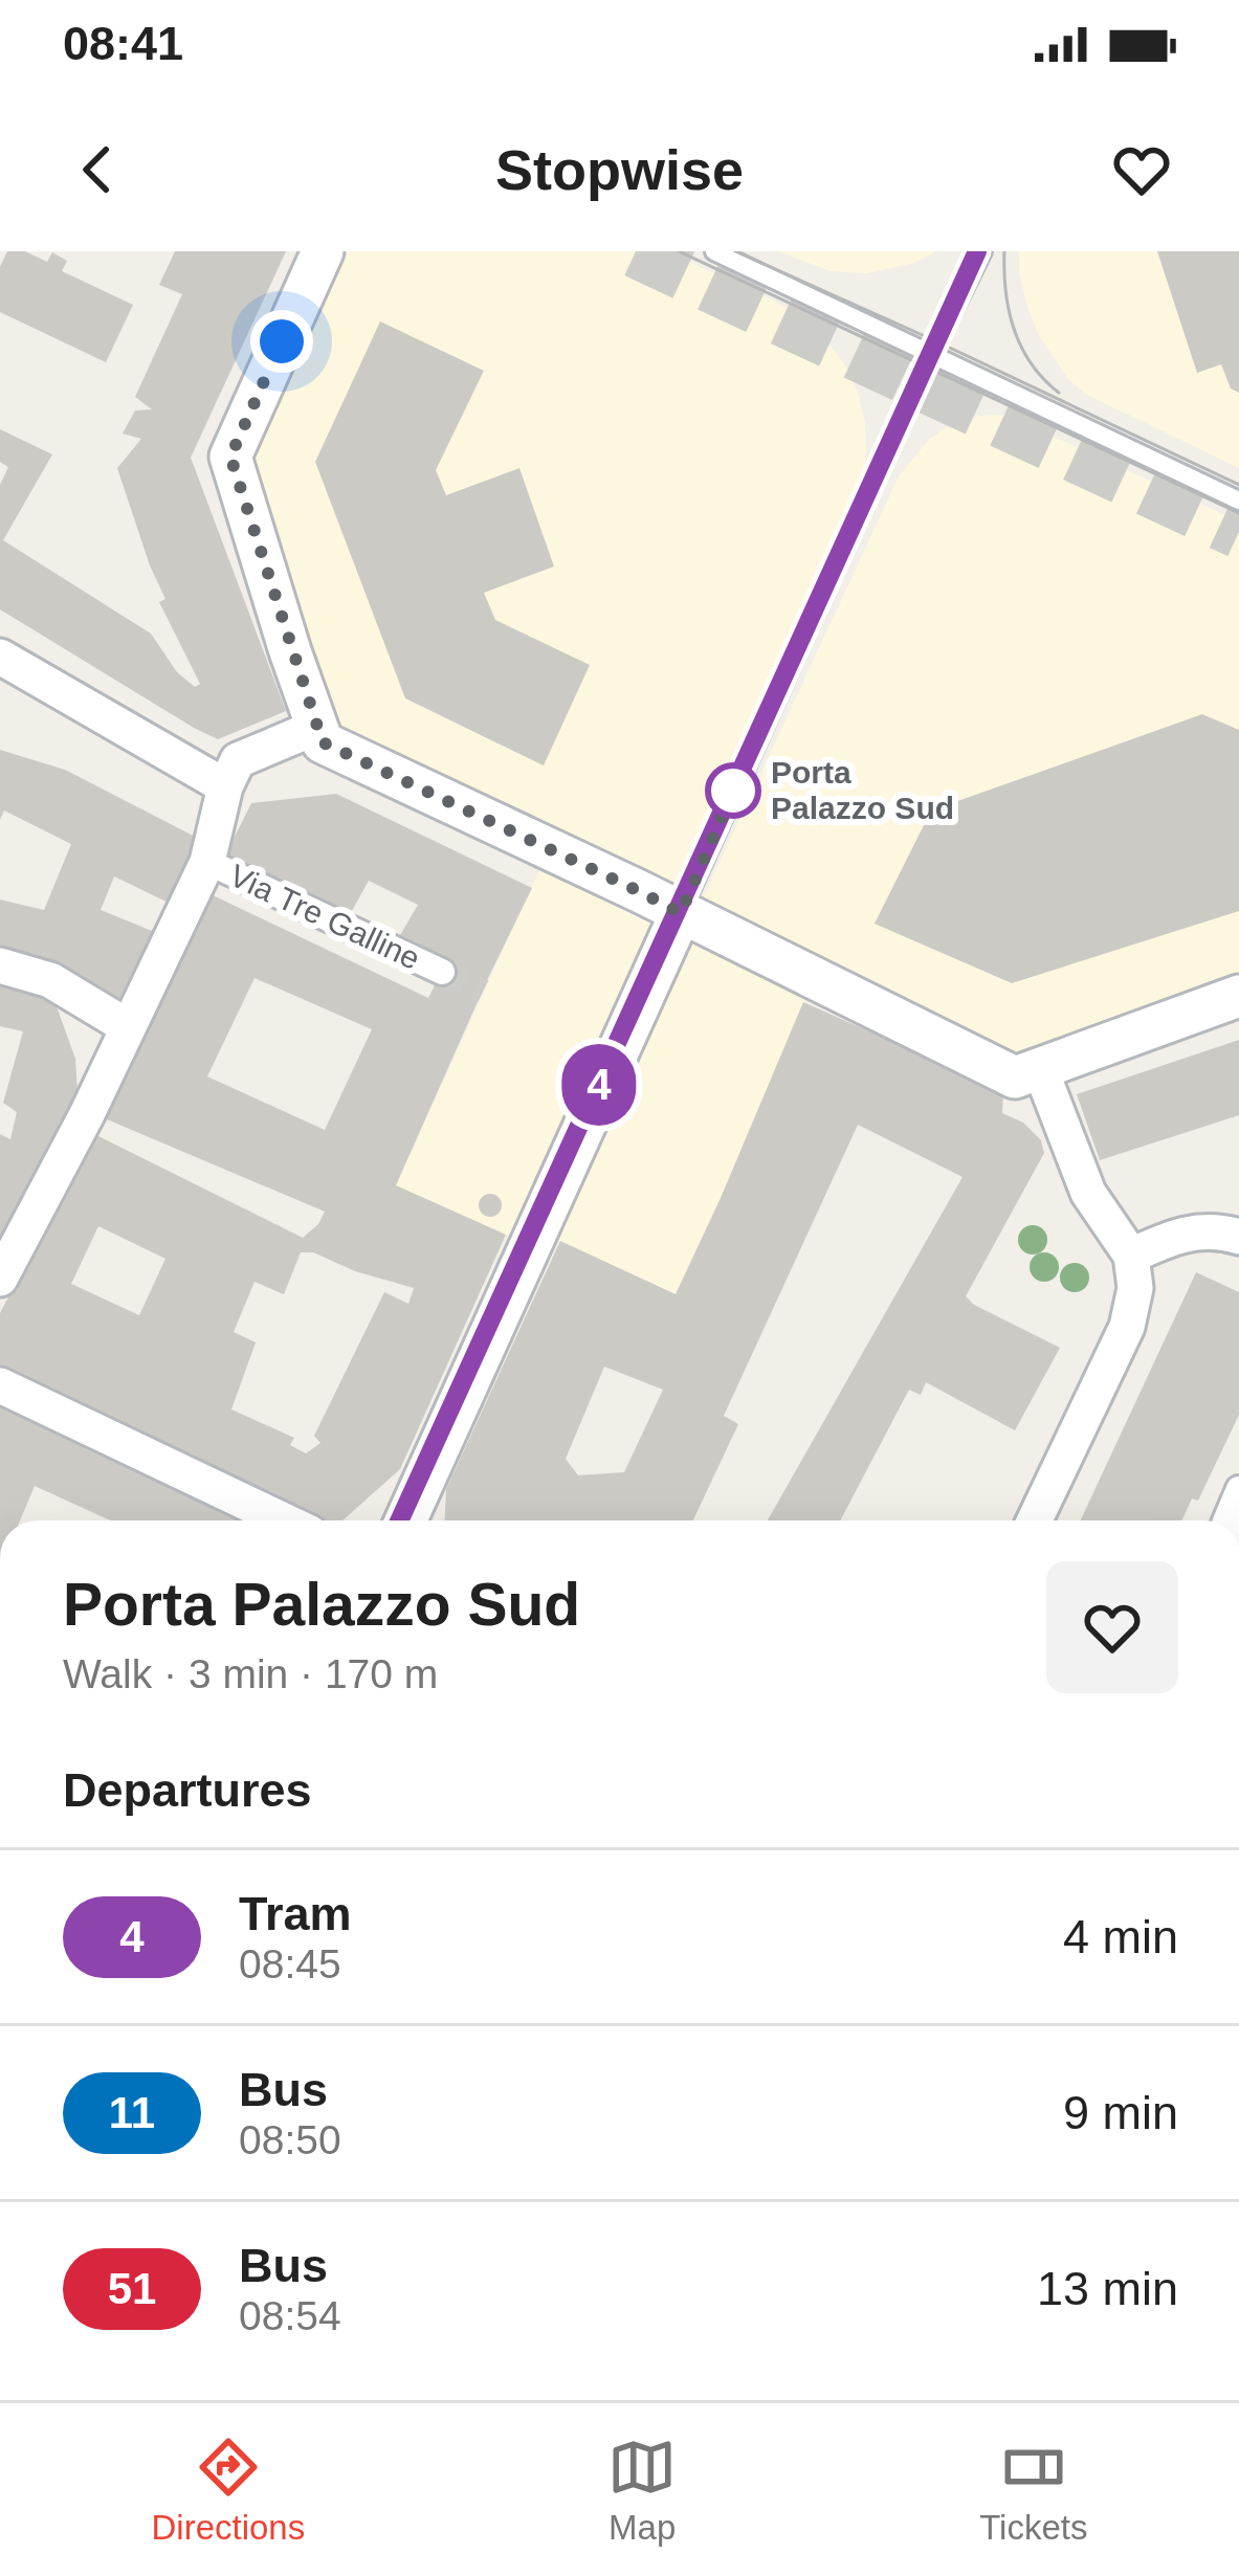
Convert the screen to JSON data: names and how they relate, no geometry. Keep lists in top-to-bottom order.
{
  "streets": {
    "street": ["Via Tre Galline"]
  },
  "places": ["Porta Palazzo Sud"],
  "lines": ["tram line 4"],
  "page": {
    "status": "08:41",
    "header": "Stopwise",
    "on_map": "4",
    "heading": [
      ["Porta Palazzo Sud", "Walk · 3 min · 170 m"],
      "Departures"
    ],
    "list": [
      {
        "mark": "4",
        "name": "Tram",
        "note": "08:45",
        "value": "4 min"
      },
      {
        "mark": "11",
        "name": "Bus",
        "note": "08:50",
        "value": "9 min"
      },
      {
        "mark": "51",
        "name": "Bus",
        "note": "08:54",
        "value": "13 min"
      }
    ],
    "tabs": ["Directions", "Map", "Tickets"]
  }
}
